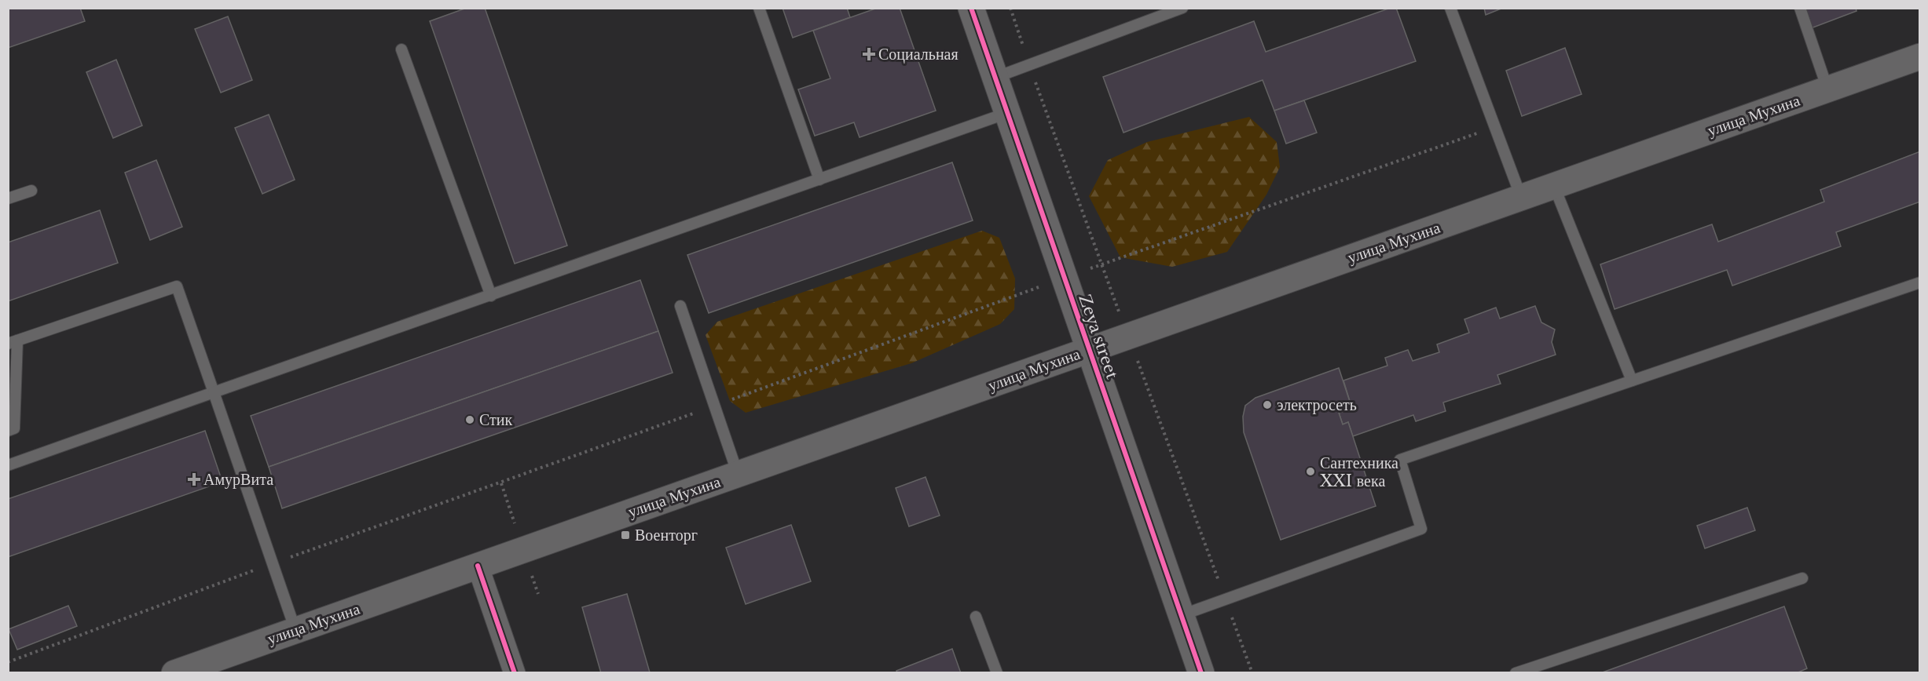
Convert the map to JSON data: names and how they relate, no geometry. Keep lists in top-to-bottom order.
{
  "streets": {
    "main road": ["улица Мухина", "Zeya street"]
  },
  "crossings": [
    ["улица Мухина", "Zeya street"]
  ],
  "places": {
    "health": ["Социальная", "АмурВита"],
    "other": ["электросеть", "Стик", "Сантехника XXI века"],
    "transit": ["Военторг"]
  }
}
